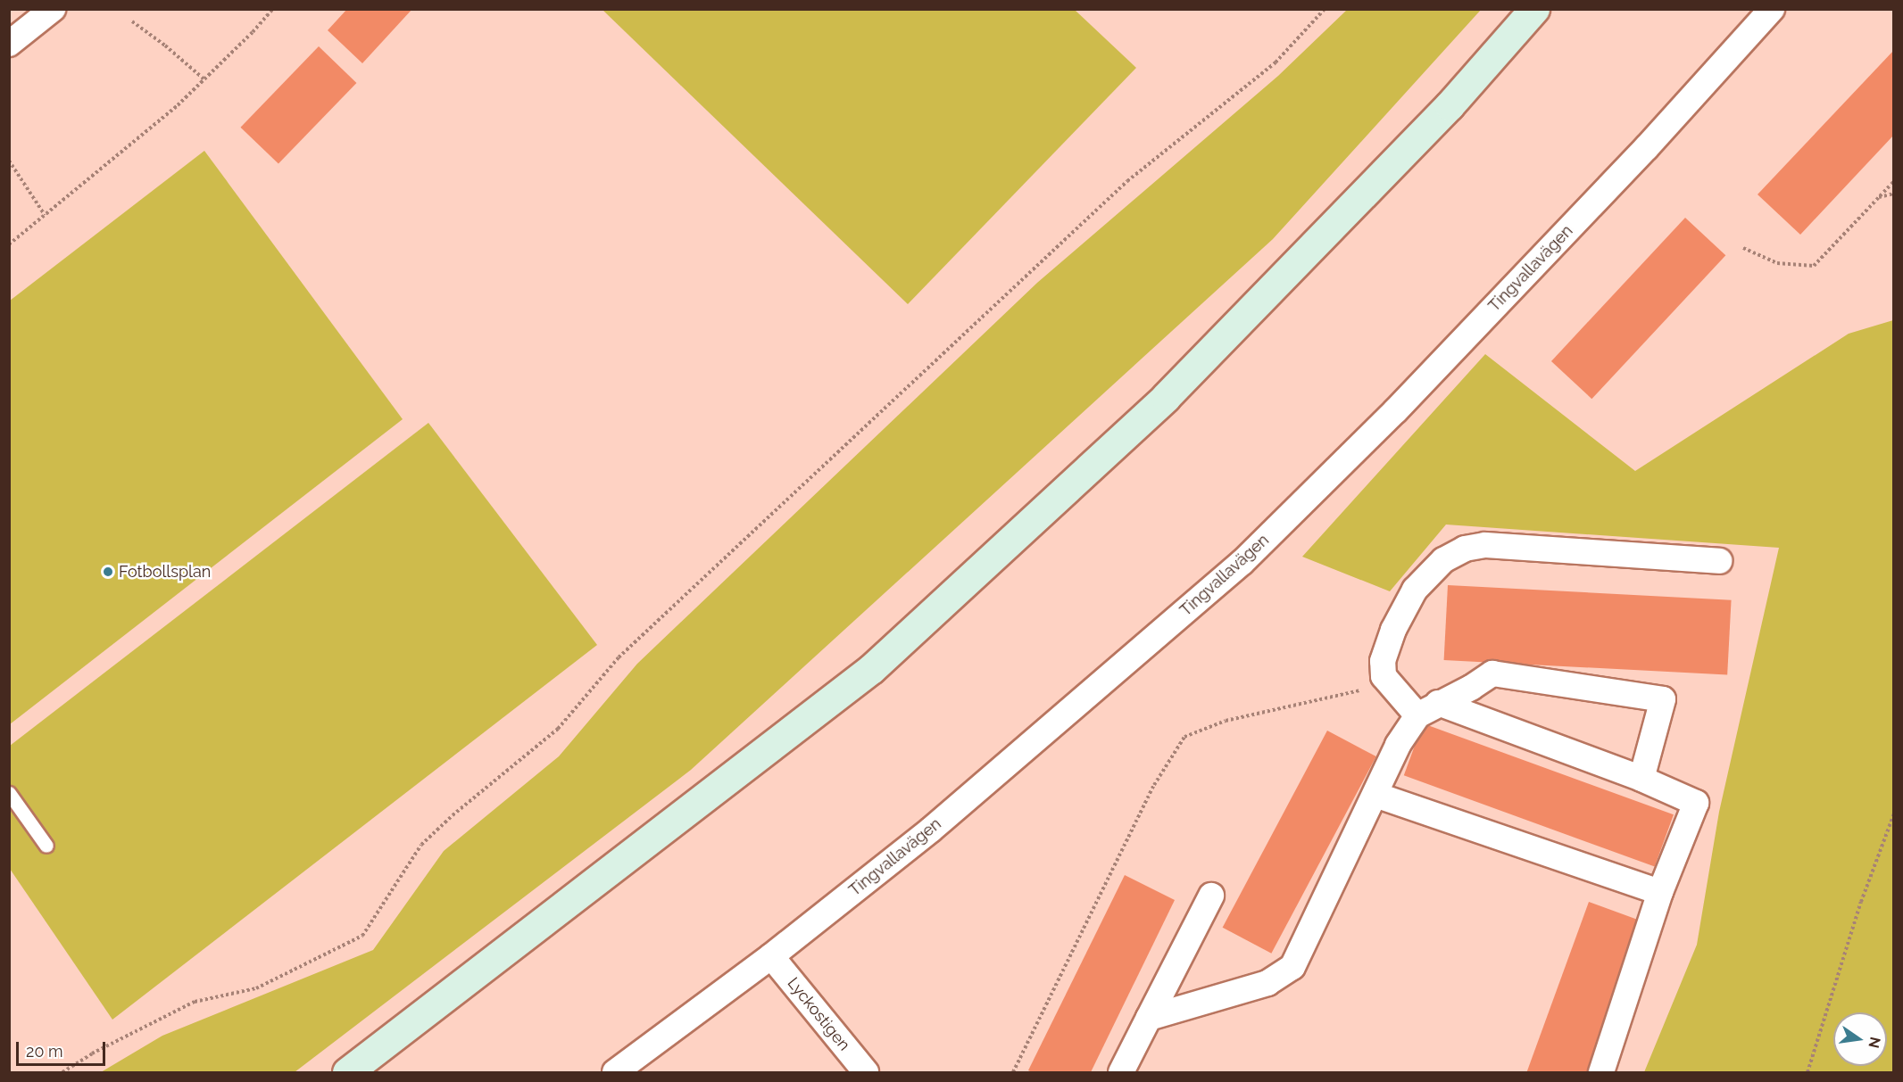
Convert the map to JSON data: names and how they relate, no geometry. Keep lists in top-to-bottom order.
{
  "streets": {
    "street": ["Tingvallavägen", "Lyckostigen"]
  },
  "crossings": [
    ["Tingvallavägen", "Lyckostigen"]
  ],
  "places": ["Fotbollsplan"],
  "scale_bar": "20 m",
  "north": "right"
}
